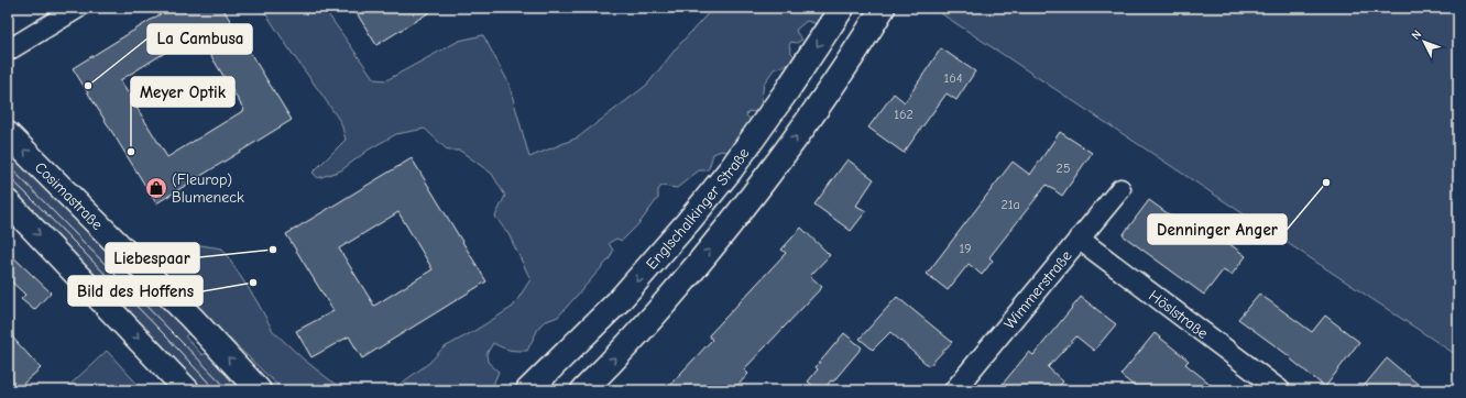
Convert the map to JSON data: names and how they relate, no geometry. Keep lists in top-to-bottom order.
{
  "streets": {
    "main road": ["Cosimastraße", "Englschalkinger Straße"],
    "street": ["Wimmerstraße", "Höslstraße"]
  },
  "crossings": [
    ["Wimmerstraße", "Höslstraße"]
  ],
  "places": {
    "other": [
      "La Cambusa",
      "Meyer Optik",
      "Denninger Anger",
      "Liebespaar",
      "Bild des Hoffens"
    ],
    "shop": ["(Fleurop) Blumeneck"]
  },
  "house_numbers": [
    "164",
    "162",
    "25",
    "21a",
    "19"
  ],
  "north": "top left"
}
